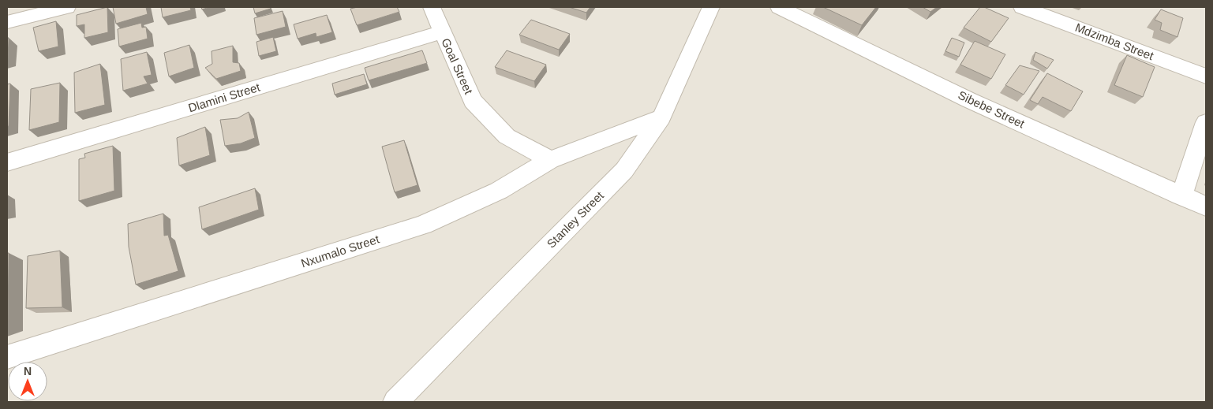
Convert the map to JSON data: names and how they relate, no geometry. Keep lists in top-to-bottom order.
{
  "streets": {
    "street": [
      "Mdzimba Street",
      "Goal Street",
      "Dlamini Street",
      "Sibebe Street",
      "Stanley Street",
      "Nxumalo Street"
    ]
  },
  "crossings": [
    ["Goal Street", "Dlamini Street"],
    ["Goal Street", "Nxumalo Street"],
    ["Stanley Street", "Nxumalo Street"]
  ],
  "north": "top"
}
